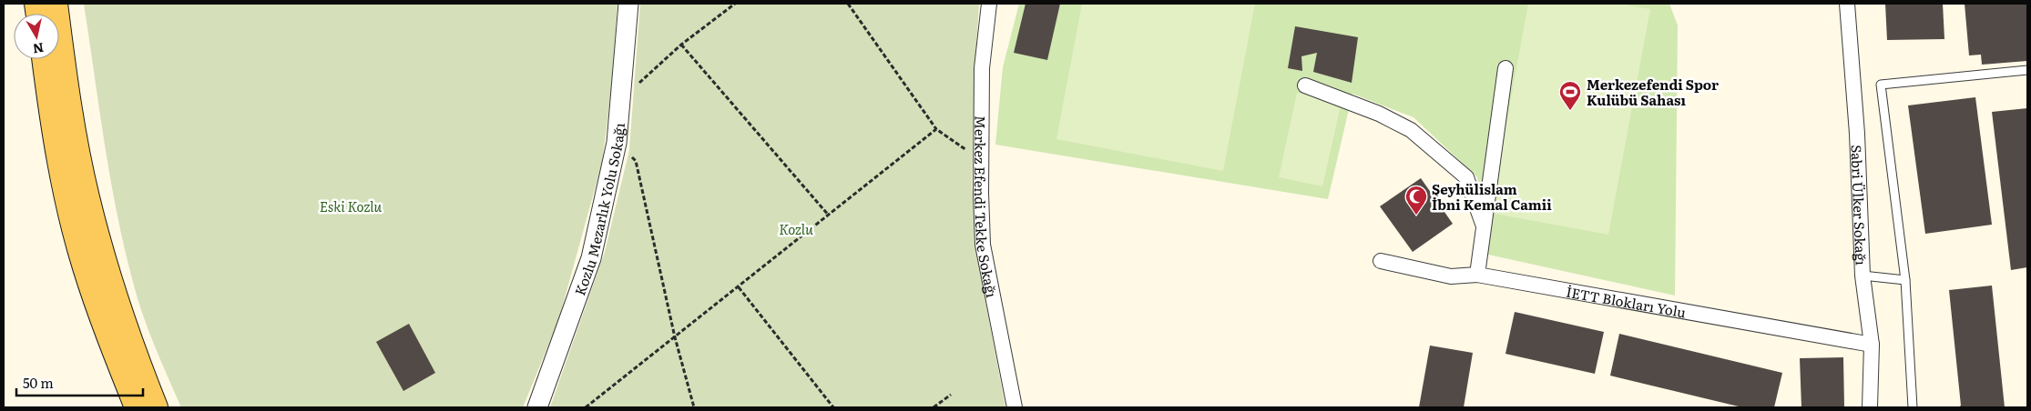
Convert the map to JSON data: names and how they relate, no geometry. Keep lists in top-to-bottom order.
{
  "streets": {
    "street": [
      "Sabri Ülker Sokağı",
      "Merkez Efendi Tekke Sokağı",
      "Kozlu Mezarlık Yolu Sokağı",
      "İETT Blokları Yolu"
    ]
  },
  "crossings": [
    ["Sabri Ülker Sokağı", "İETT Blokları Yolu"]
  ],
  "parks": ["Eski Kozlu", "Kozlu"],
  "places": {
    "sports": ["Merkezefendi Spor Kulübü Sahası"],
    "mosque": ["Şeyhülislam İbni Kemal Camii"]
  },
  "scale_bar": "50 m",
  "north": "bottom"
}
